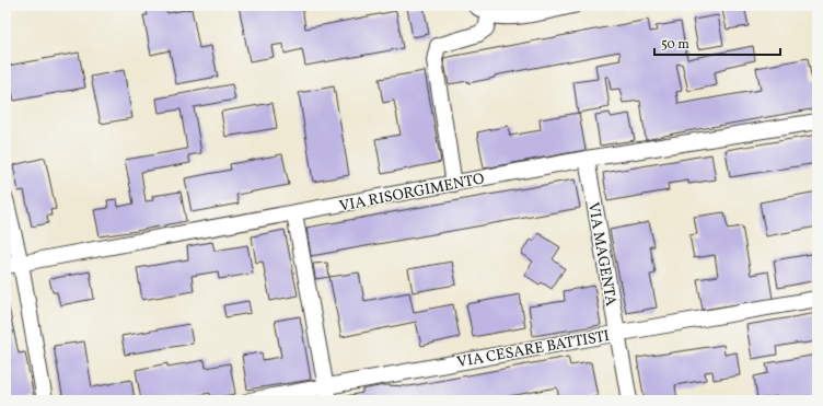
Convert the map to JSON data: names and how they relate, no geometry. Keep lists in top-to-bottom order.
{
  "streets": {
    "street": ["VIA RISORGIMENTO", "VIA MAGENTA", "VIA CESARE BATTISTI"]
  },
  "crossings": [
    ["VIA RISORGIMENTO", "VIA MAGENTA"],
    ["VIA MAGENTA", "VIA CESARE BATTISTI"]
  ],
  "scale_bar": "50 m"
}
